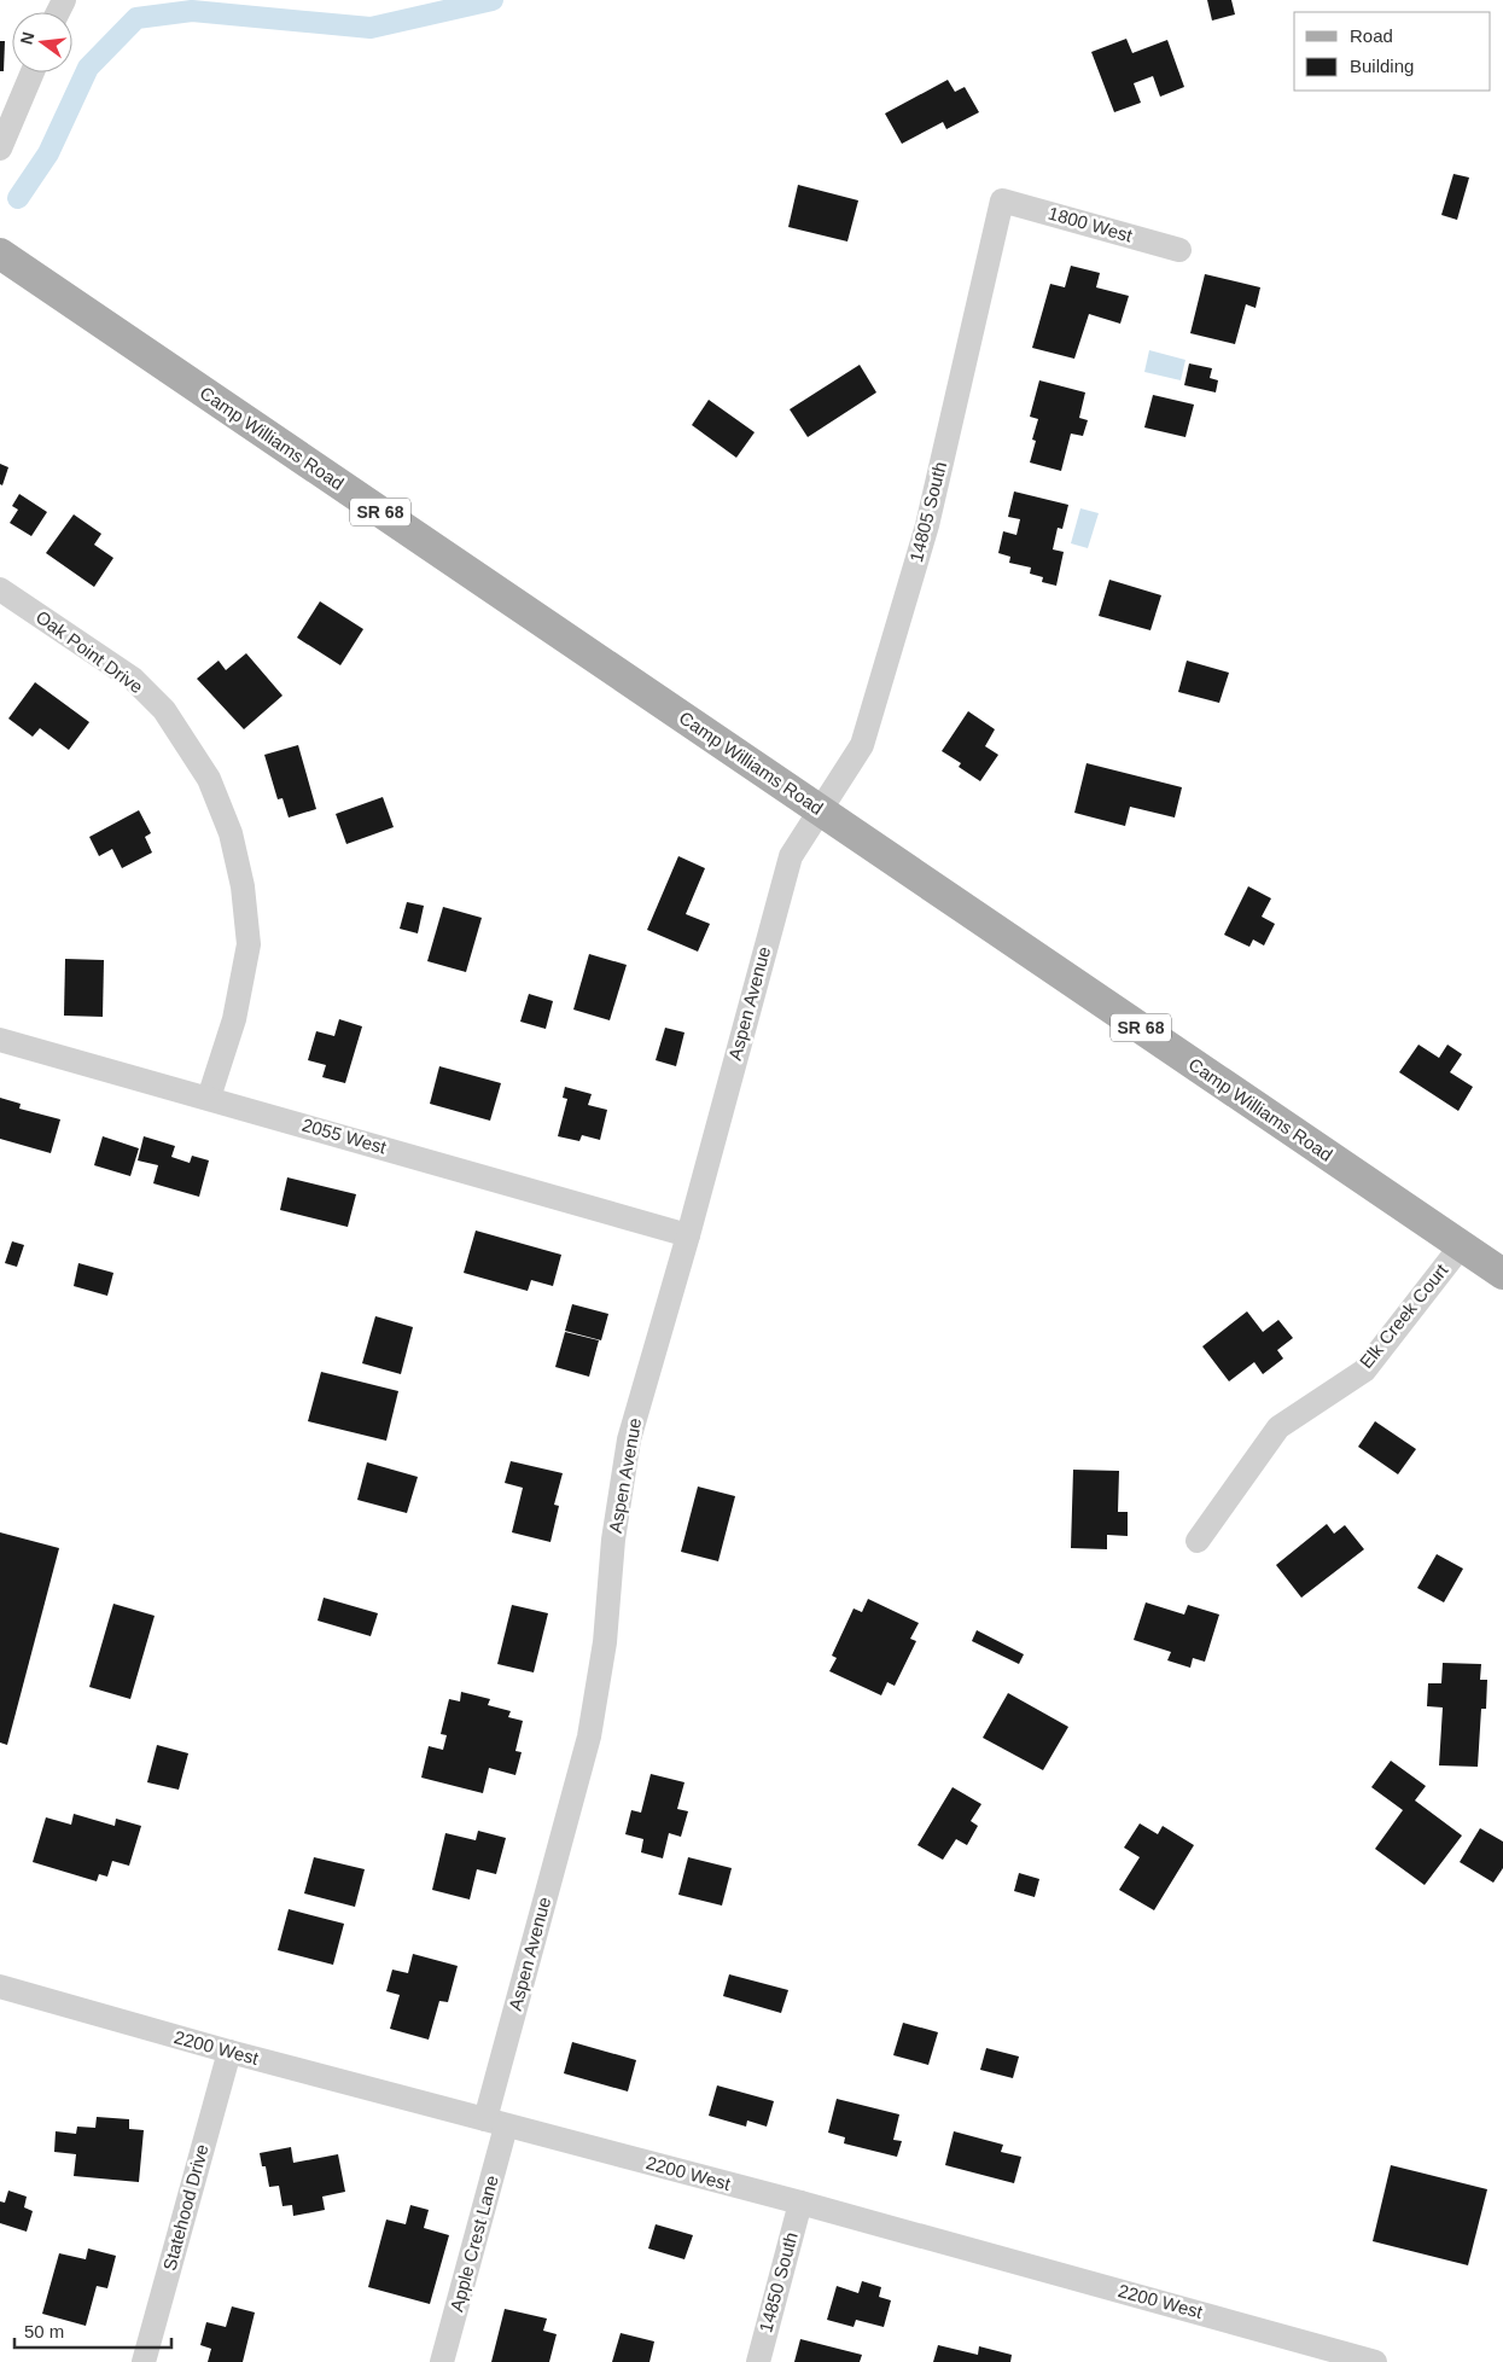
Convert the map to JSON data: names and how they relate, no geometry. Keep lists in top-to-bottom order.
{
  "streets": {
    "main road": ["Camp Williams Road", "SR 68"],
    "street": [
      "1800 West",
      "14805 South",
      "Oak Point Drive",
      "Aspen Avenue",
      "2055 West",
      "Elk Creek Court",
      "2200 West",
      "Statehood Drive",
      "Apple Crest Lane",
      "14850 South"
    ]
  },
  "crossings": [
    ["1800 West", "14805 South"],
    ["Camp Williams Road", "14805 South"],
    ["Camp Williams Road", "Aspen Avenue"],
    ["Camp Williams Road", "Elk Creek Court"],
    ["14805 South", "Aspen Avenue"],
    ["Oak Point Drive", "2055 West"],
    ["Aspen Avenue", "2055 West"],
    ["Aspen Avenue", "2200 West"],
    ["Aspen Avenue", "Apple Crest Lane"],
    ["2200 West", "Statehood Drive"],
    ["2200 West", "Apple Crest Lane"],
    ["2200 West", "14850 South"]
  ],
  "legend": ["Road", "Building"],
  "scale_bar": "50 m",
  "north": "left"
}
